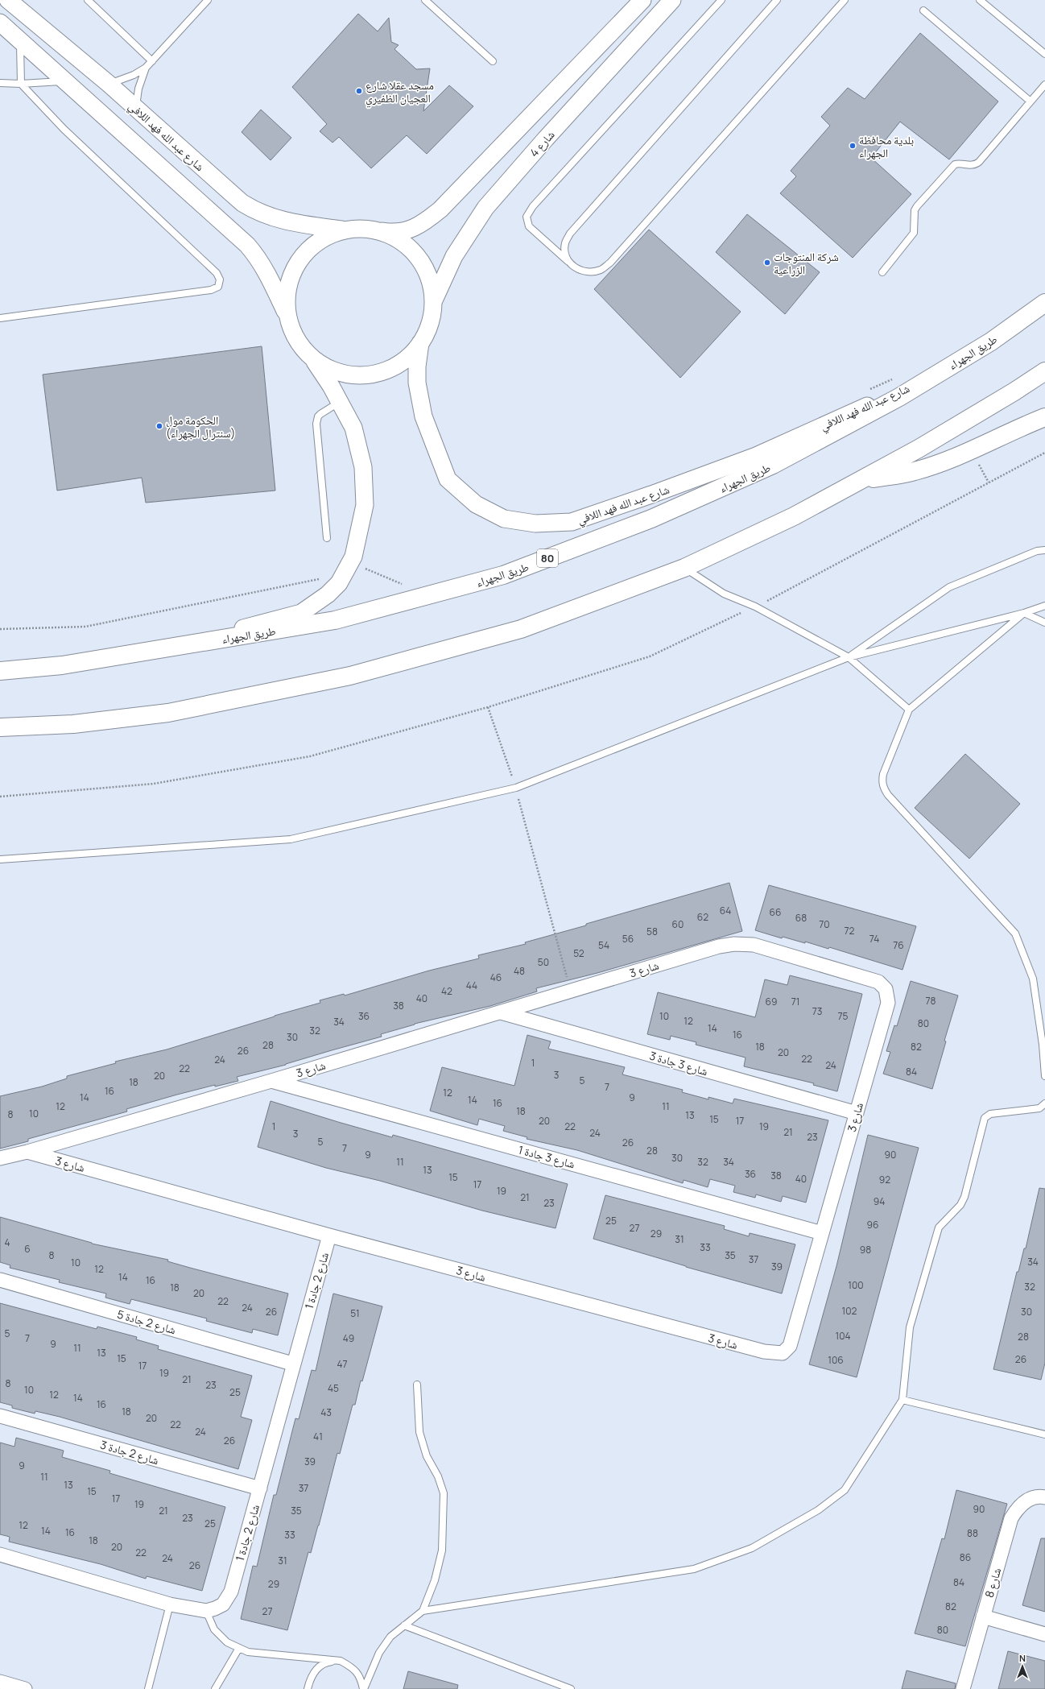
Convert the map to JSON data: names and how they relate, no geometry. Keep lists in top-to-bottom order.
{
  "streets": {
    "highway": ["طريق الجهراء", "80"],
    "street": [
      "شارع عبد الله فهد اللافي",
      "شارع 4",
      "شارع 3",
      "شارع 3 جادة 3",
      "شارع 3 جادة 1",
      "شارع 2 جادة 1",
      "شارع 2 جادة 5",
      "شارع 2 جادة 3",
      "شارع 8"
    ]
  },
  "crossings": [
    ["شارع عبد الله فهد اللافي", "طريق الجهراء"],
    ["شارع 3", "شارع 3 جادة 3"],
    ["شارع 3", "شارع 3 جادة 1"],
    ["شارع 3", "شارع 2 جادة 1"],
    ["شارع 2 جادة 1", "شارع 2 جادة 5"],
    ["شارع 2 جادة 1", "شارع 2 جادة 3"]
  ],
  "places": [
    "مسجد عقلا شارع العجيان الظفيري",
    "بلدية محافظة الجهراء",
    "شركة المنتوجات الزراعية",
    "الحكومة مول (سنترال الجهراء)"
  ],
  "house_numbers": [
    "64",
    "66",
    "62",
    "68",
    "60",
    "70",
    "72",
    "58",
    "56",
    "74",
    "54",
    "76",
    "52",
    "50",
    "48",
    "46",
    "44",
    "42",
    "40",
    "78",
    "69",
    "71",
    "38",
    "73",
    "36",
    "10",
    "75",
    "12",
    "34",
    "80",
    "14",
    "32",
    "16",
    "30",
    "28",
    "18",
    "82",
    "26",
    "20",
    "22",
    "24",
    "1",
    "24",
    "22",
    "84",
    "3",
    "20",
    "5",
    "18",
    "7",
    "16",
    "12",
    "14",
    "9",
    "14",
    "16",
    "12",
    "11",
    "18",
    "10",
    "8",
    "13",
    "15",
    "20",
    "17",
    "1",
    "22",
    "19",
    "21",
    "24",
    "3",
    "23",
    "5",
    "26",
    "7",
    "28",
    "9",
    "90",
    "30",
    "11",
    "32",
    "34",
    "13",
    "36",
    "38",
    "15",
    "40",
    "92",
    "17",
    "19",
    "21",
    "94",
    "23",
    "25",
    "96",
    "27",
    "29",
    "31",
    "4",
    "33",
    "6",
    "98",
    "8",
    "35",
    "37",
    "34",
    "10",
    "39",
    "12",
    "14",
    "16",
    "100",
    "32",
    "18",
    "20",
    "22",
    "24",
    "102",
    "26",
    "30",
    "51",
    "5",
    "104",
    "28",
    "7",
    "49",
    "9",
    "11",
    "13",
    "15",
    "26",
    "106",
    "47",
    "17",
    "19",
    "21",
    "8",
    "23",
    "45",
    "10",
    "25",
    "12",
    "14",
    "16",
    "18",
    "43",
    "20",
    "22",
    "24",
    "41",
    "26",
    "39",
    "9",
    "11",
    "13",
    "37",
    "15",
    "17",
    "19",
    "90",
    "21",
    "35",
    "23",
    "25",
    "12",
    "14",
    "16",
    "88",
    "33",
    "18",
    "20",
    "22",
    "86",
    "24",
    "31",
    "26",
    "84",
    "29",
    "82",
    "27",
    "80"
  ],
  "north": "top"
}
